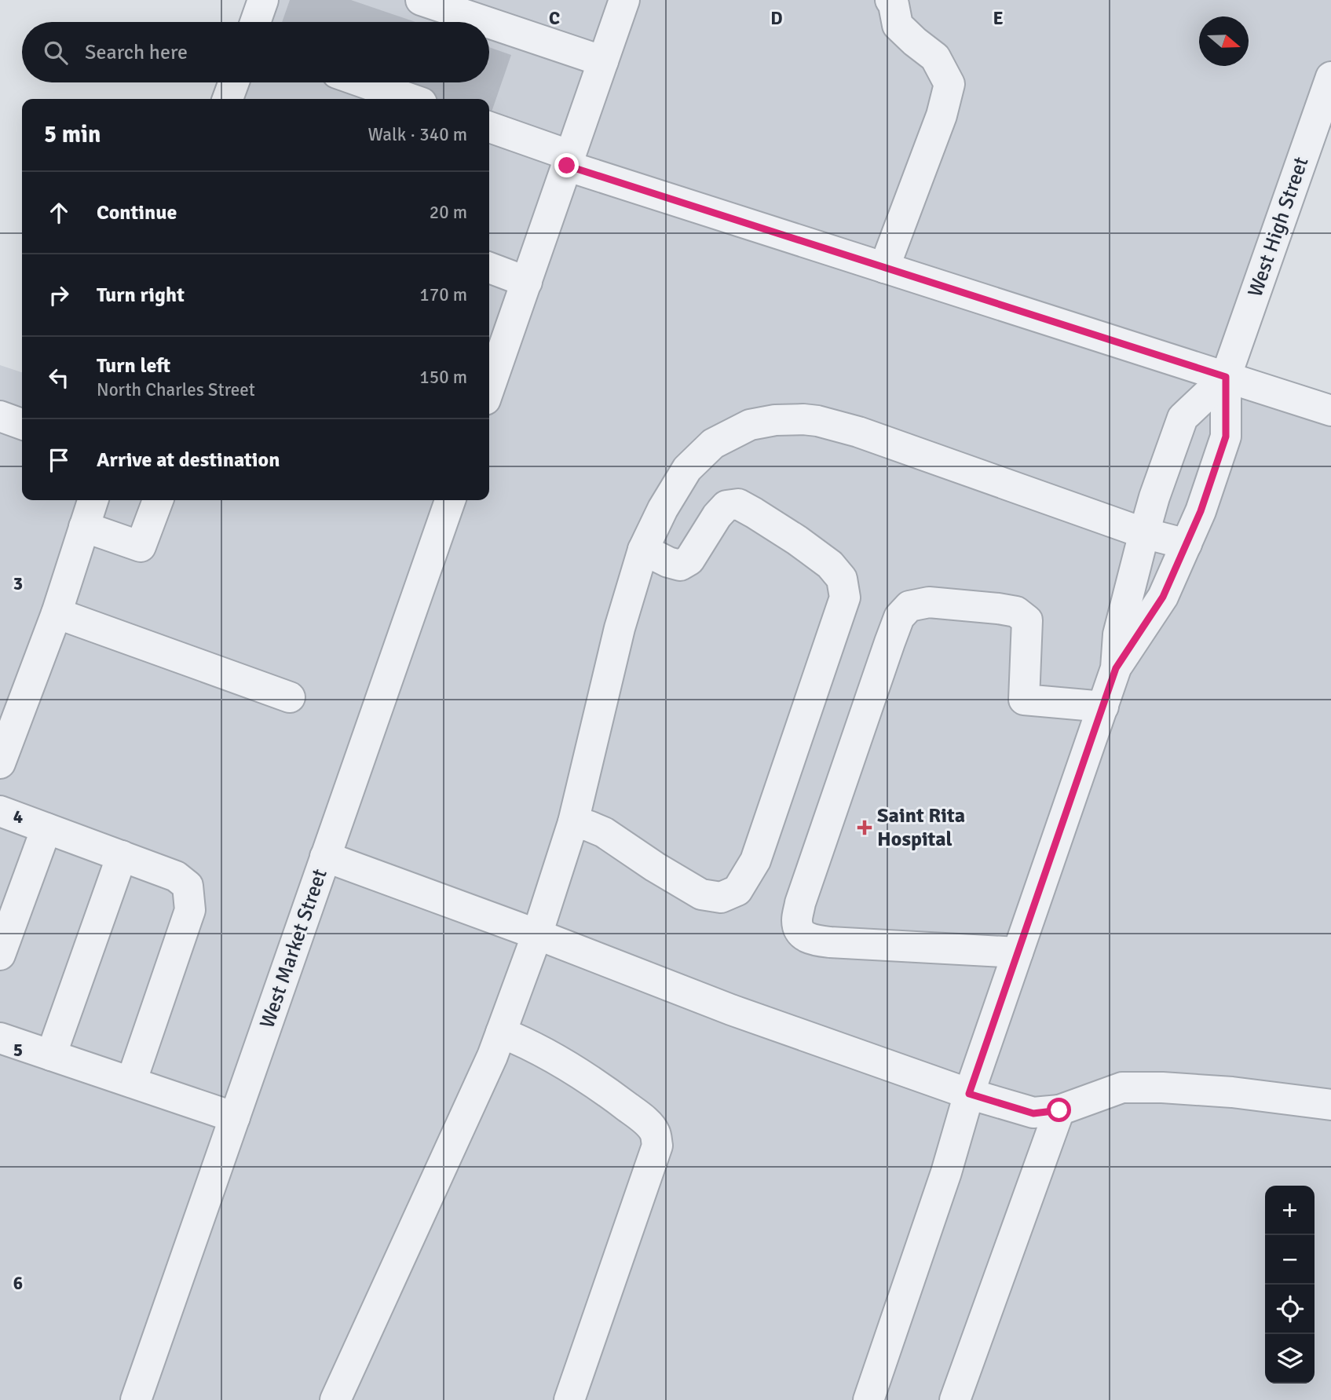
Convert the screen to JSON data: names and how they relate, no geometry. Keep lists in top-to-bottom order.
{
  "streets": {
    "street": ["West High Street", "West Market Street"]
  },
  "places": {
    "health": ["Saint Rita Hospital"]
  },
  "north": "right",
  "page": {
    "search": "Search here",
    "heading": ["5 min", "Walk · 340 m"],
    "list": [
      ["Continue", "20 m"],
      ["Turn right", "170 m"],
      ["Turn left", "North Charles Street", "150 m"],
      "Arrive at destination"
    ],
    "map_buttons": ["+", "−"]
  },
  "grid": {
    "columns": ["C", "D", "E"],
    "rows": [
      "3",
      "4",
      "5",
      "6"
    ]
  }
}
